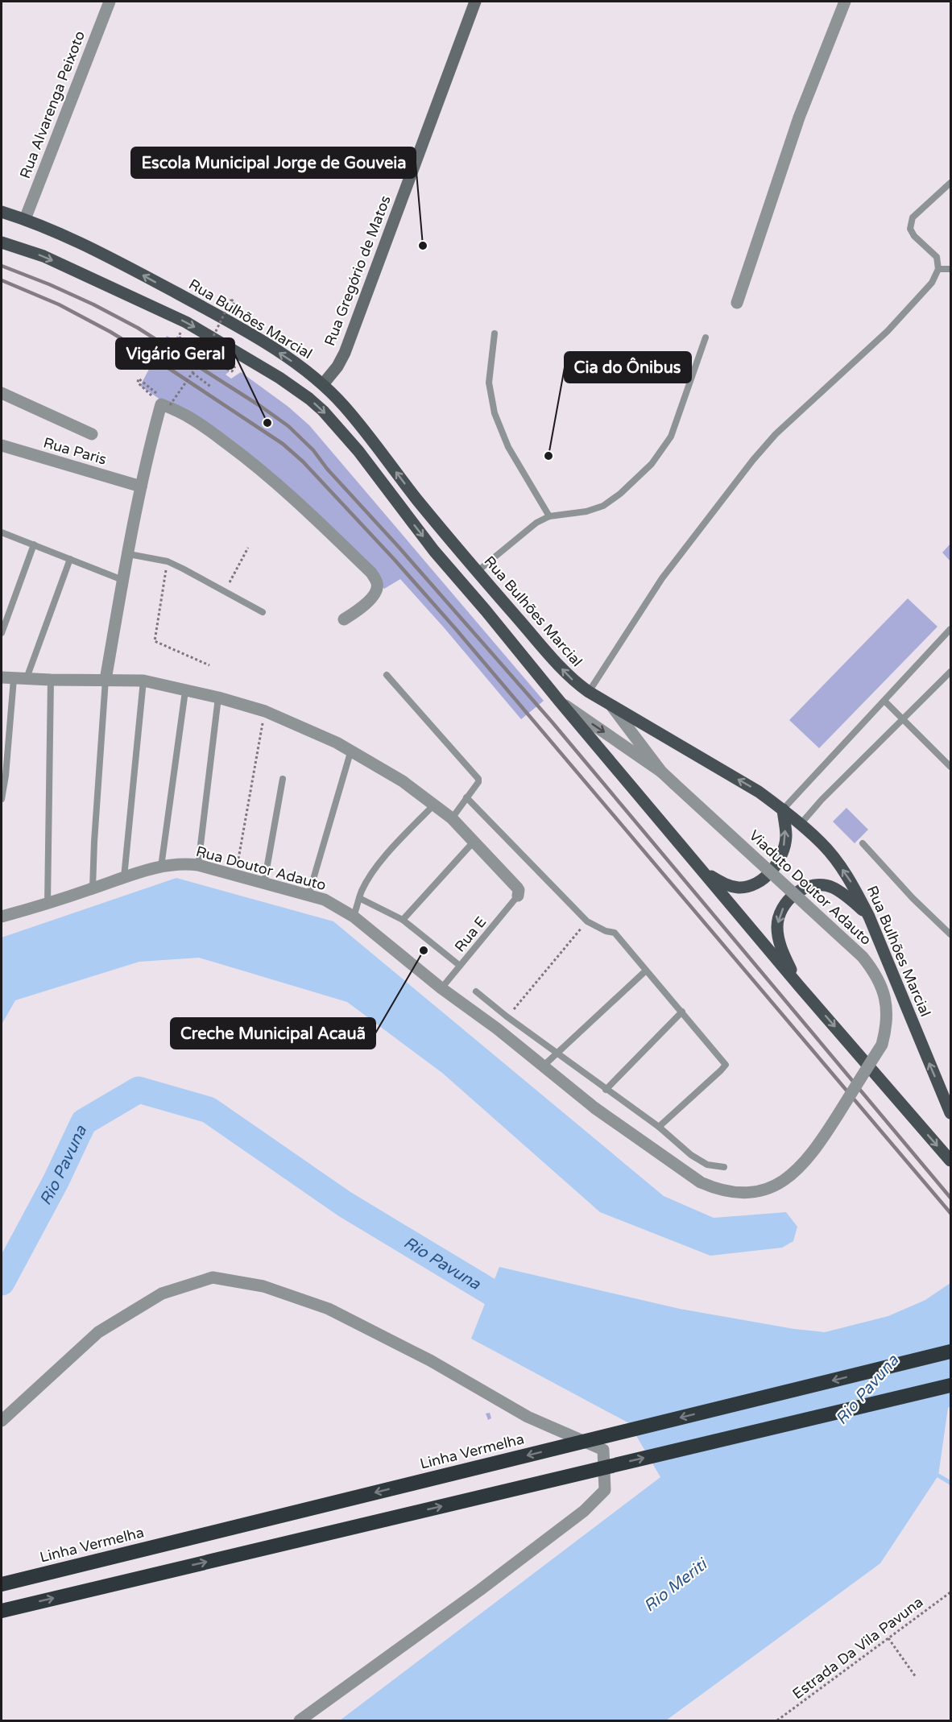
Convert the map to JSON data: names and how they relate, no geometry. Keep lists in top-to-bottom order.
{
  "streets": {
    "highway": ["Linha Vermelha"],
    "main road": ["Rua Bulhões Marcial"],
    "street": [
      "Rua Alvarenga Peixoto",
      "Rua Gregório de Matos",
      "Rua Paris",
      "Rua Doutor Adauto",
      "Viaduto Doutor Adauto"
    ],
    "lane": ["Rua E"],
    "path": ["Estrada Da Vila Pavuna"]
  },
  "crossings": [
    ["Rua Alvarenga Peixoto", "Rua Bulhões Marcial"],
    ["Rua Gregório de Matos", "Rua Bulhões Marcial"],
    ["Rua Bulhões Marcial", "Viaduto Doutor Adauto"],
    ["Rua Doutor Adauto", "Viaduto Doutor Adauto"],
    ["Rua Doutor Adauto", "Rua E"]
  ],
  "water": ["Rio Pavuna", "Rio Meriti"],
  "places": [
    "Escola Municipal Jorge de Gouveia",
    "Vigário Geral",
    "Cia do Ônibus",
    "Creche Municipal Acauã"
  ]
}
